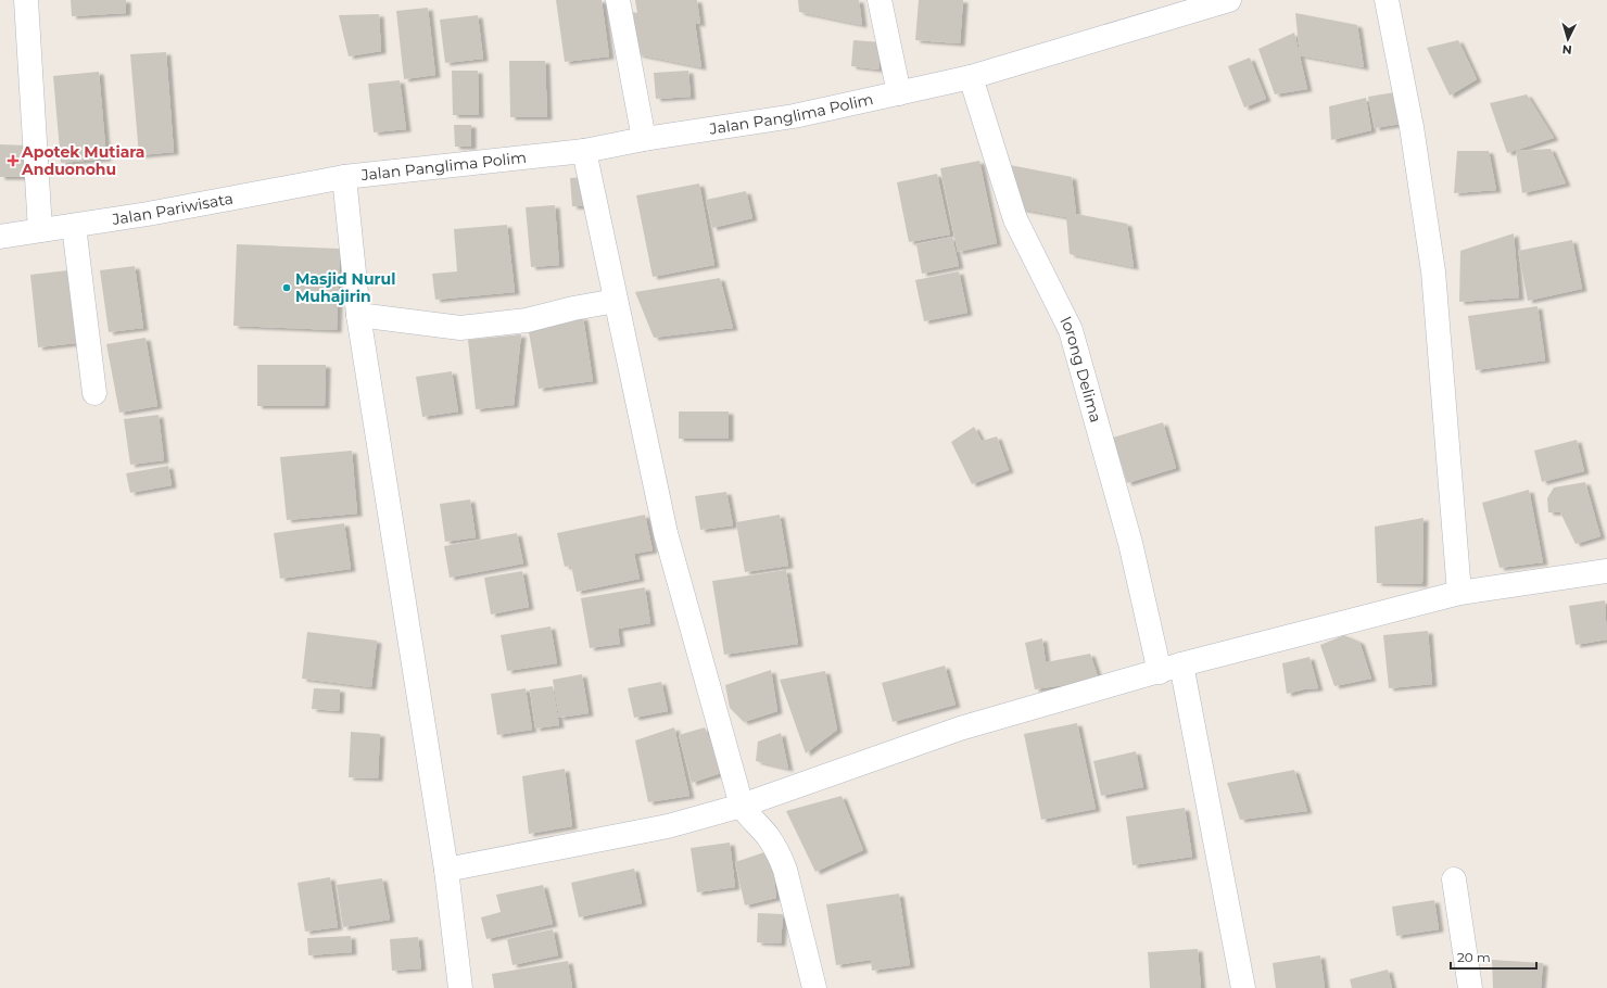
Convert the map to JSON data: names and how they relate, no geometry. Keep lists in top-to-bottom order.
{
  "streets": {
    "street": ["Jalan Panglima Polim", "Jalan Pariwisata", "lorong Delima"]
  },
  "crossings": [
    ["Jalan Panglima Polim", "Jalan Pariwisata"],
    ["Jalan Panglima Polim", "lorong Delima"]
  ],
  "places": {
    "health": ["Apotek Mutiara Anduonohu"],
    "other": ["Masjid Nurul Muhajirin"]
  },
  "scale_bar": "20 m",
  "north": "bottom"
}
